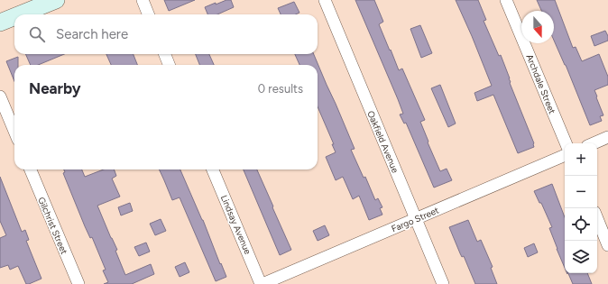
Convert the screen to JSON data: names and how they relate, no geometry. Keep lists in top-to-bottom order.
{
  "streets": {
    "street": [
      "Archdale Street",
      "Oakfield Avenue",
      "Fargo Street",
      "Lindsay Avenue",
      "Gilchrist Street"
    ]
  },
  "crossings": [
    ["Oakfield Avenue", "Fargo Street"],
    ["Fargo Street", "Lindsay Avenue"]
  ],
  "north": "bottom",
  "page": {
    "search": "Search here",
    "heading": ["Nearby", "0 results"],
    "map_buttons": ["+", "−"]
  }
}
